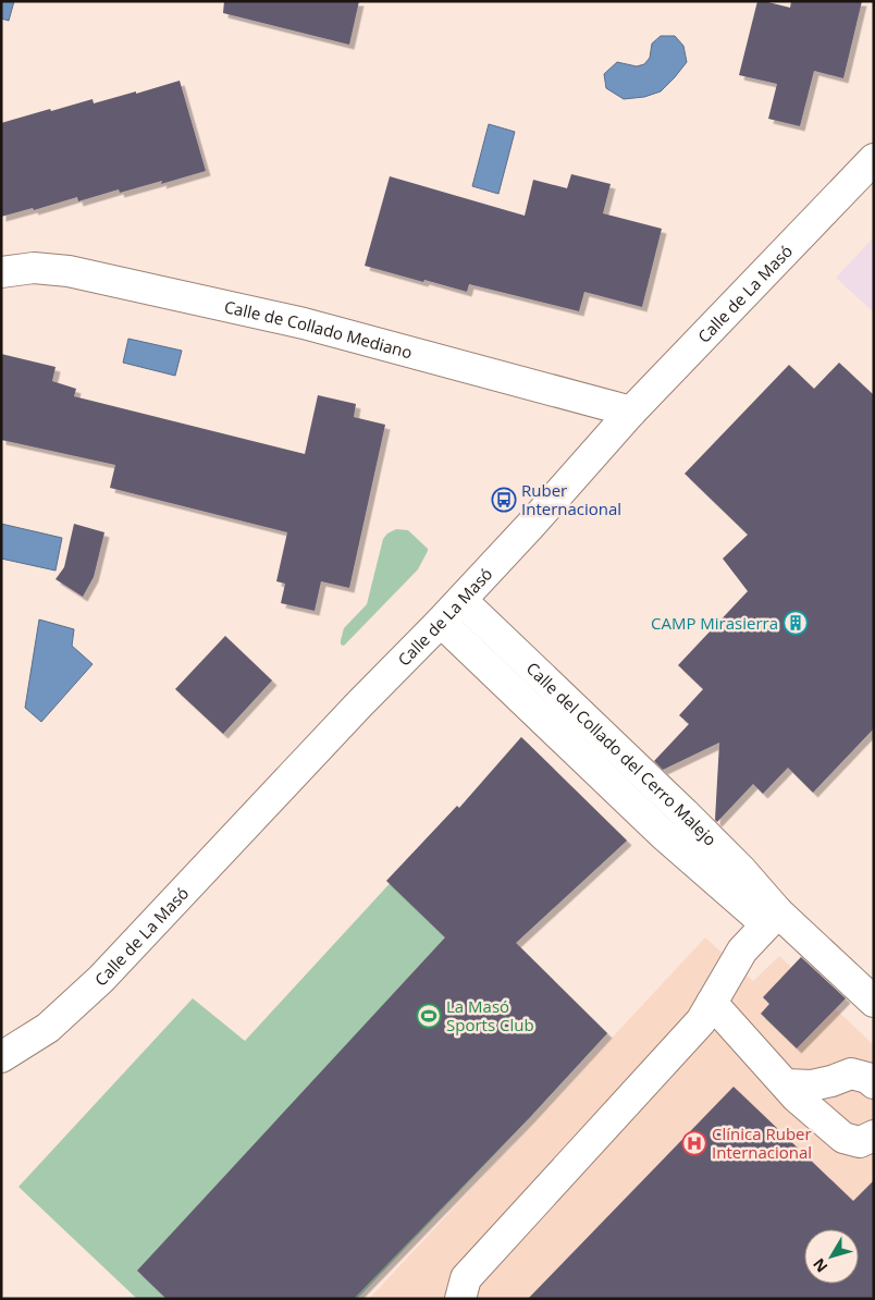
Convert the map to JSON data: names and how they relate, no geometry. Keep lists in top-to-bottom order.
{
  "streets": {
    "street": ["Calle de La Masó", "Calle de Collado Mediano", "Calle del Collado del Cerro Malejo"]
  },
  "crossings": [
    ["Calle de La Masó", "Calle de Collado Mediano"],
    ["Calle de La Masó", "Calle del Collado del Cerro Malejo"]
  ],
  "places": {
    "bus stop": ["Ruber Internacional"],
    "building": ["CAMP Mirasierra"],
    "sports": ["La Masó Sports Club"],
    "hospital": ["Clínica Ruber Internacional"]
  },
  "north": "bottom left"
}
